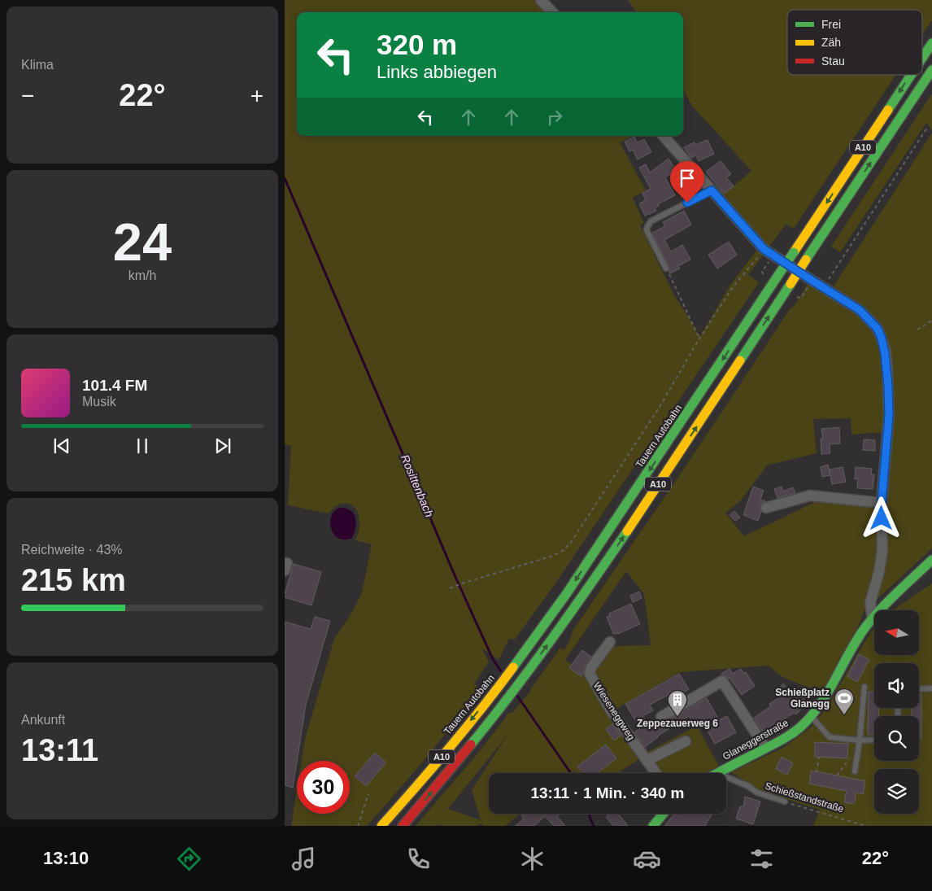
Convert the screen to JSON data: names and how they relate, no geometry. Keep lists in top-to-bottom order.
{
  "streets": {
    "main road": ["A10", "Tauern Autobahn", "Glaneggerstraße"],
    "street": ["Wieseneggweg"],
    "lane": ["Schießstandstraße"]
  },
  "water": ["Rosittenbach"],
  "places": {
    "sports": ["Schießplatz Glanegg"],
    "building": ["Zeppezauerweg 6"]
  },
  "legend": ["Frei", "Zäh", "Stau"],
  "north": "left",
  "page": {
    "tile": [
      "Klima",
      ["24", "km/h"],
      ["Reichweite · 43%", "215 km"],
      ["Ankunft", "13:11"]
    ],
    "turn": ["320 m", "Links abbiegen"],
    "heat": ["−", "22°", "+"],
    "song": ["101.4 FM", "Musik"],
    "limit": "30",
    "trip": "13:11 · 1 Min. · 340 m",
    "tabs": ["13:10", "22°"]
  }
}
